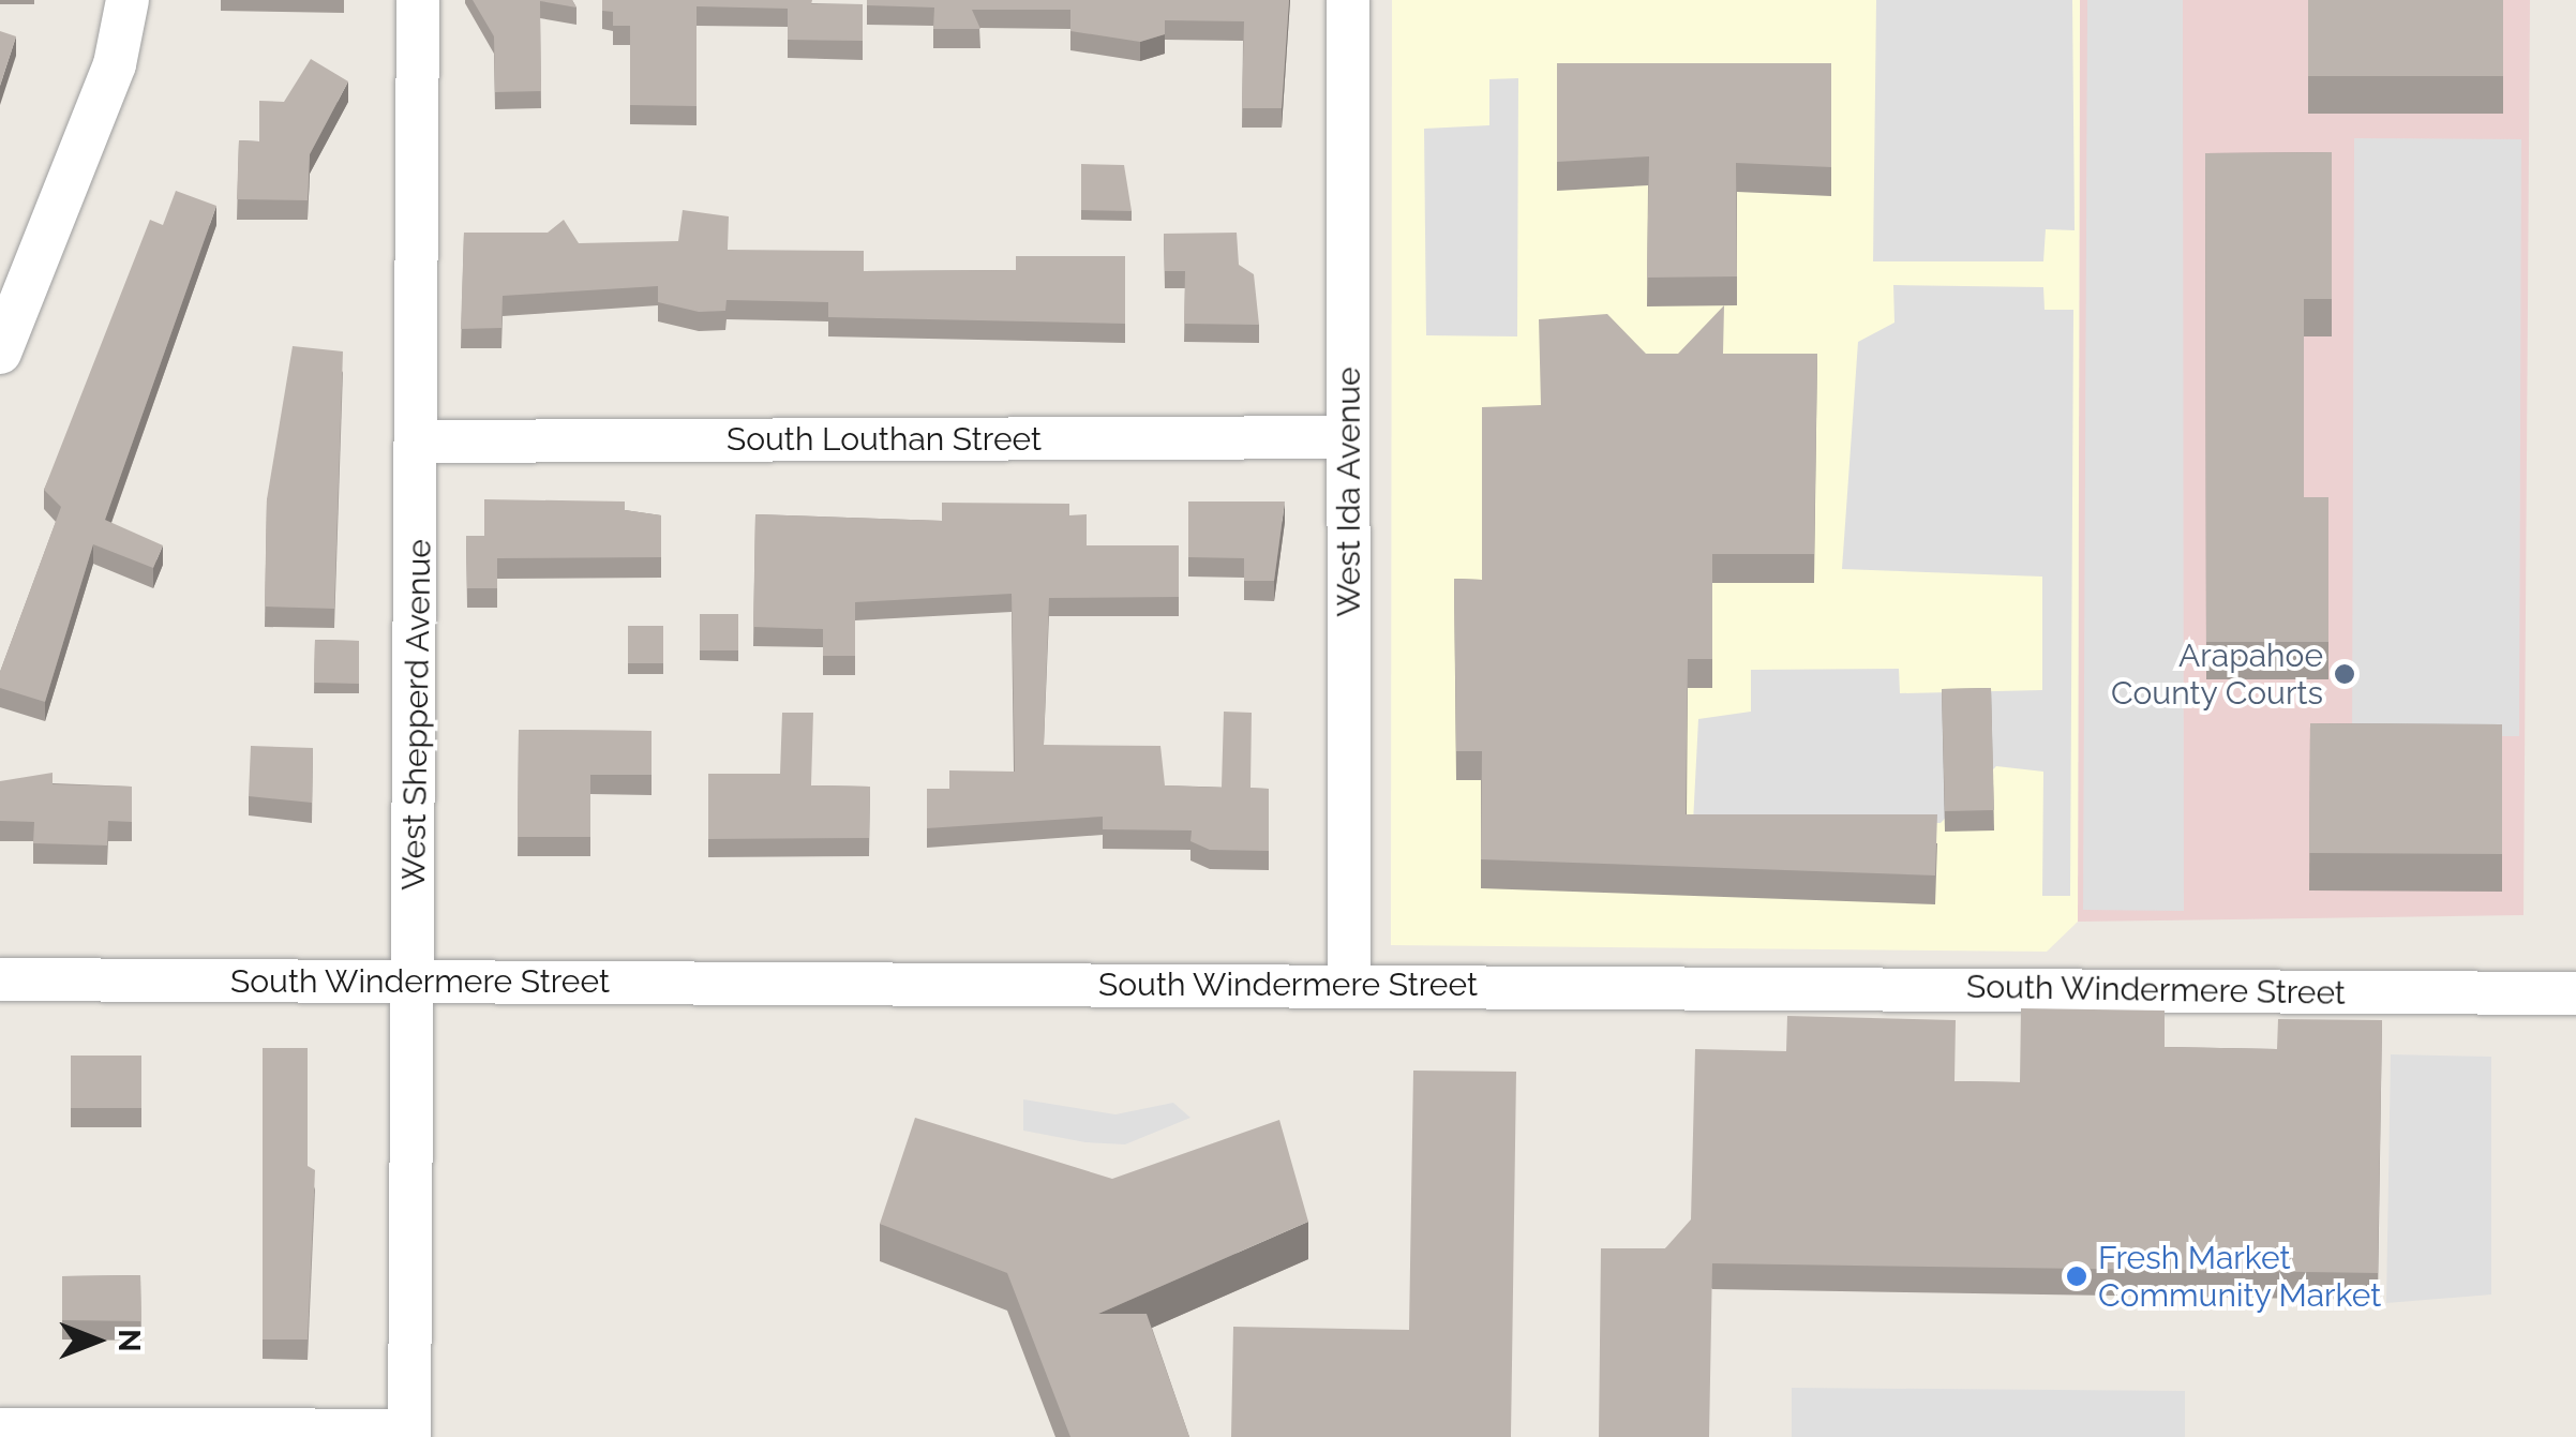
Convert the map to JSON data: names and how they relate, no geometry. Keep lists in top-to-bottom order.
{
  "streets": {
    "street": [
      "South Louthan Street",
      "West Ida Avenue",
      "West Shepperd Avenue",
      "South Windermere Street"
    ]
  },
  "crossings": [
    ["South Louthan Street", "West Ida Avenue"],
    ["South Louthan Street", "West Shepperd Avenue"],
    ["West Ida Avenue", "South Windermere Street"],
    ["West Shepperd Avenue", "South Windermere Street"]
  ],
  "places": ["Arapahoe County Courts", "Fresh Market Community Market"],
  "north": "right"
}
